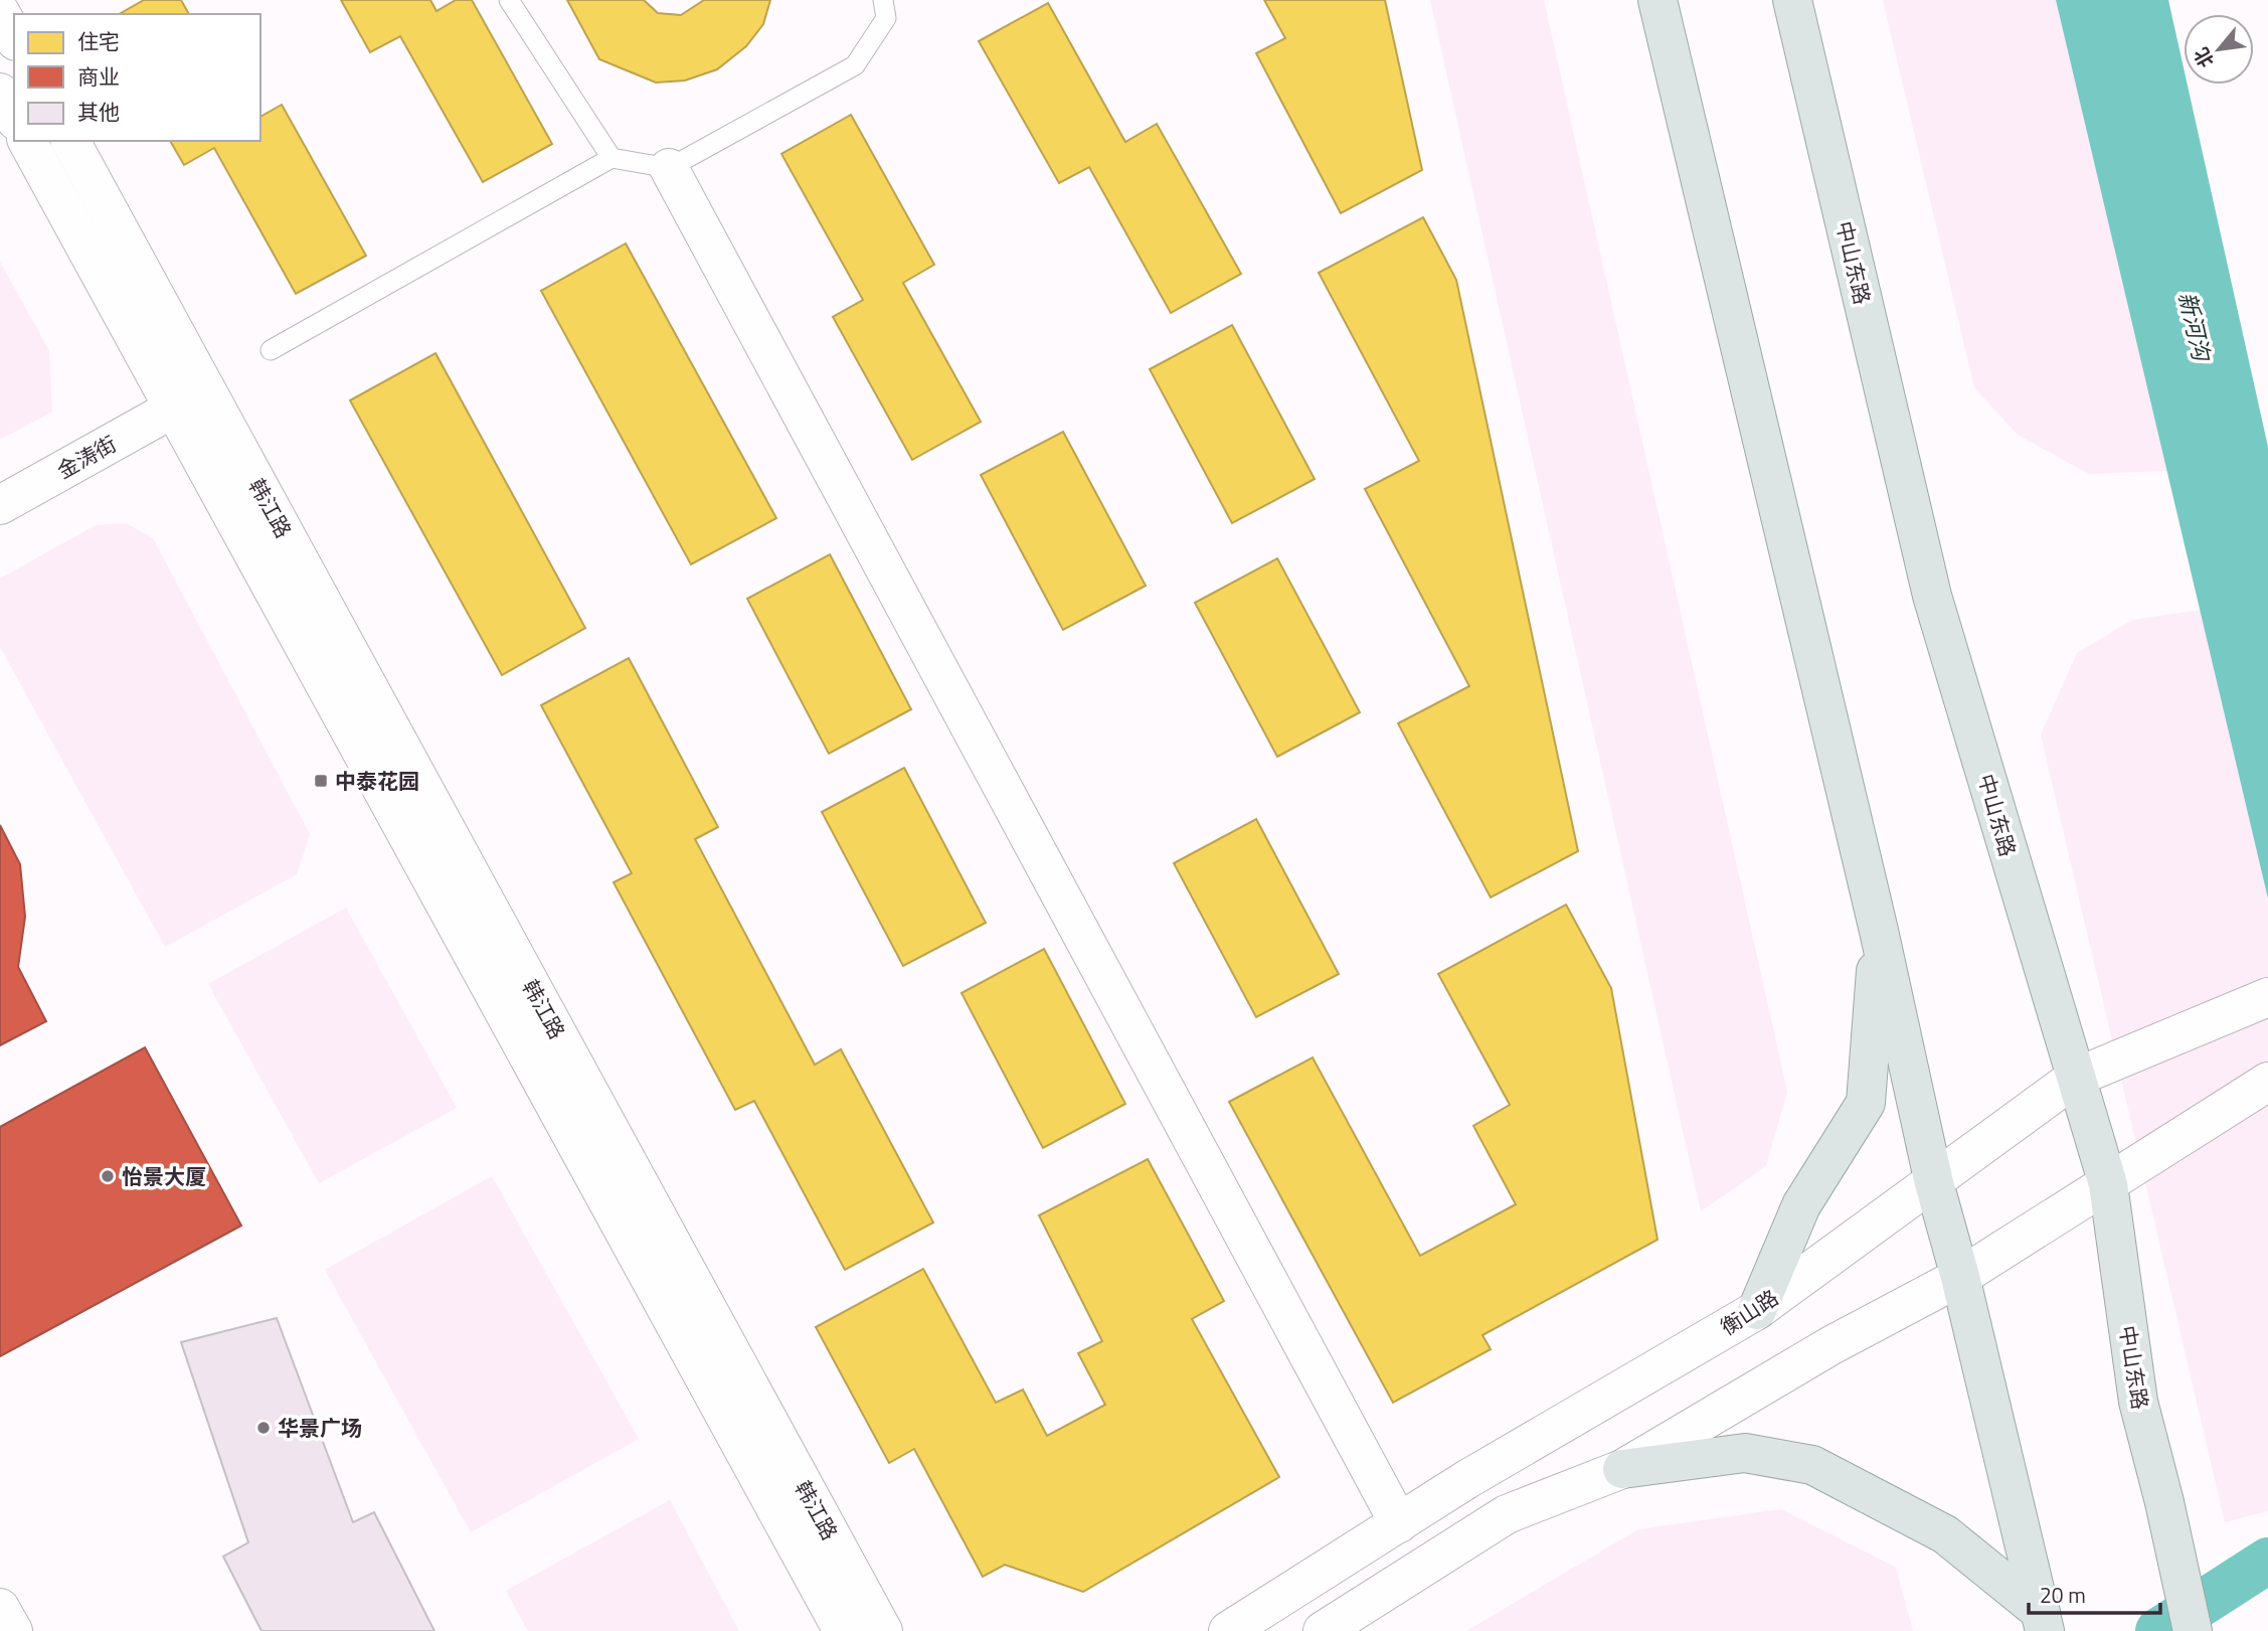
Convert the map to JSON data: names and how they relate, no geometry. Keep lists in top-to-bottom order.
{
  "streets": {
    "main road": ["中山东路"],
    "street": ["金涛街", "韩江路", "衡山路"]
  },
  "crossings": [
    ["中山东路", "衡山路"],
    ["金涛街", "韩江路"]
  ],
  "water": ["新河沟"],
  "places": {
    "transit": ["中泰花园"],
    "other": ["怡景大厦", "华景广场"]
  },
  "legend": ["住宅", "商业", "其他"],
  "scale_bar": "20 m",
  "north": "bottom left"
}
